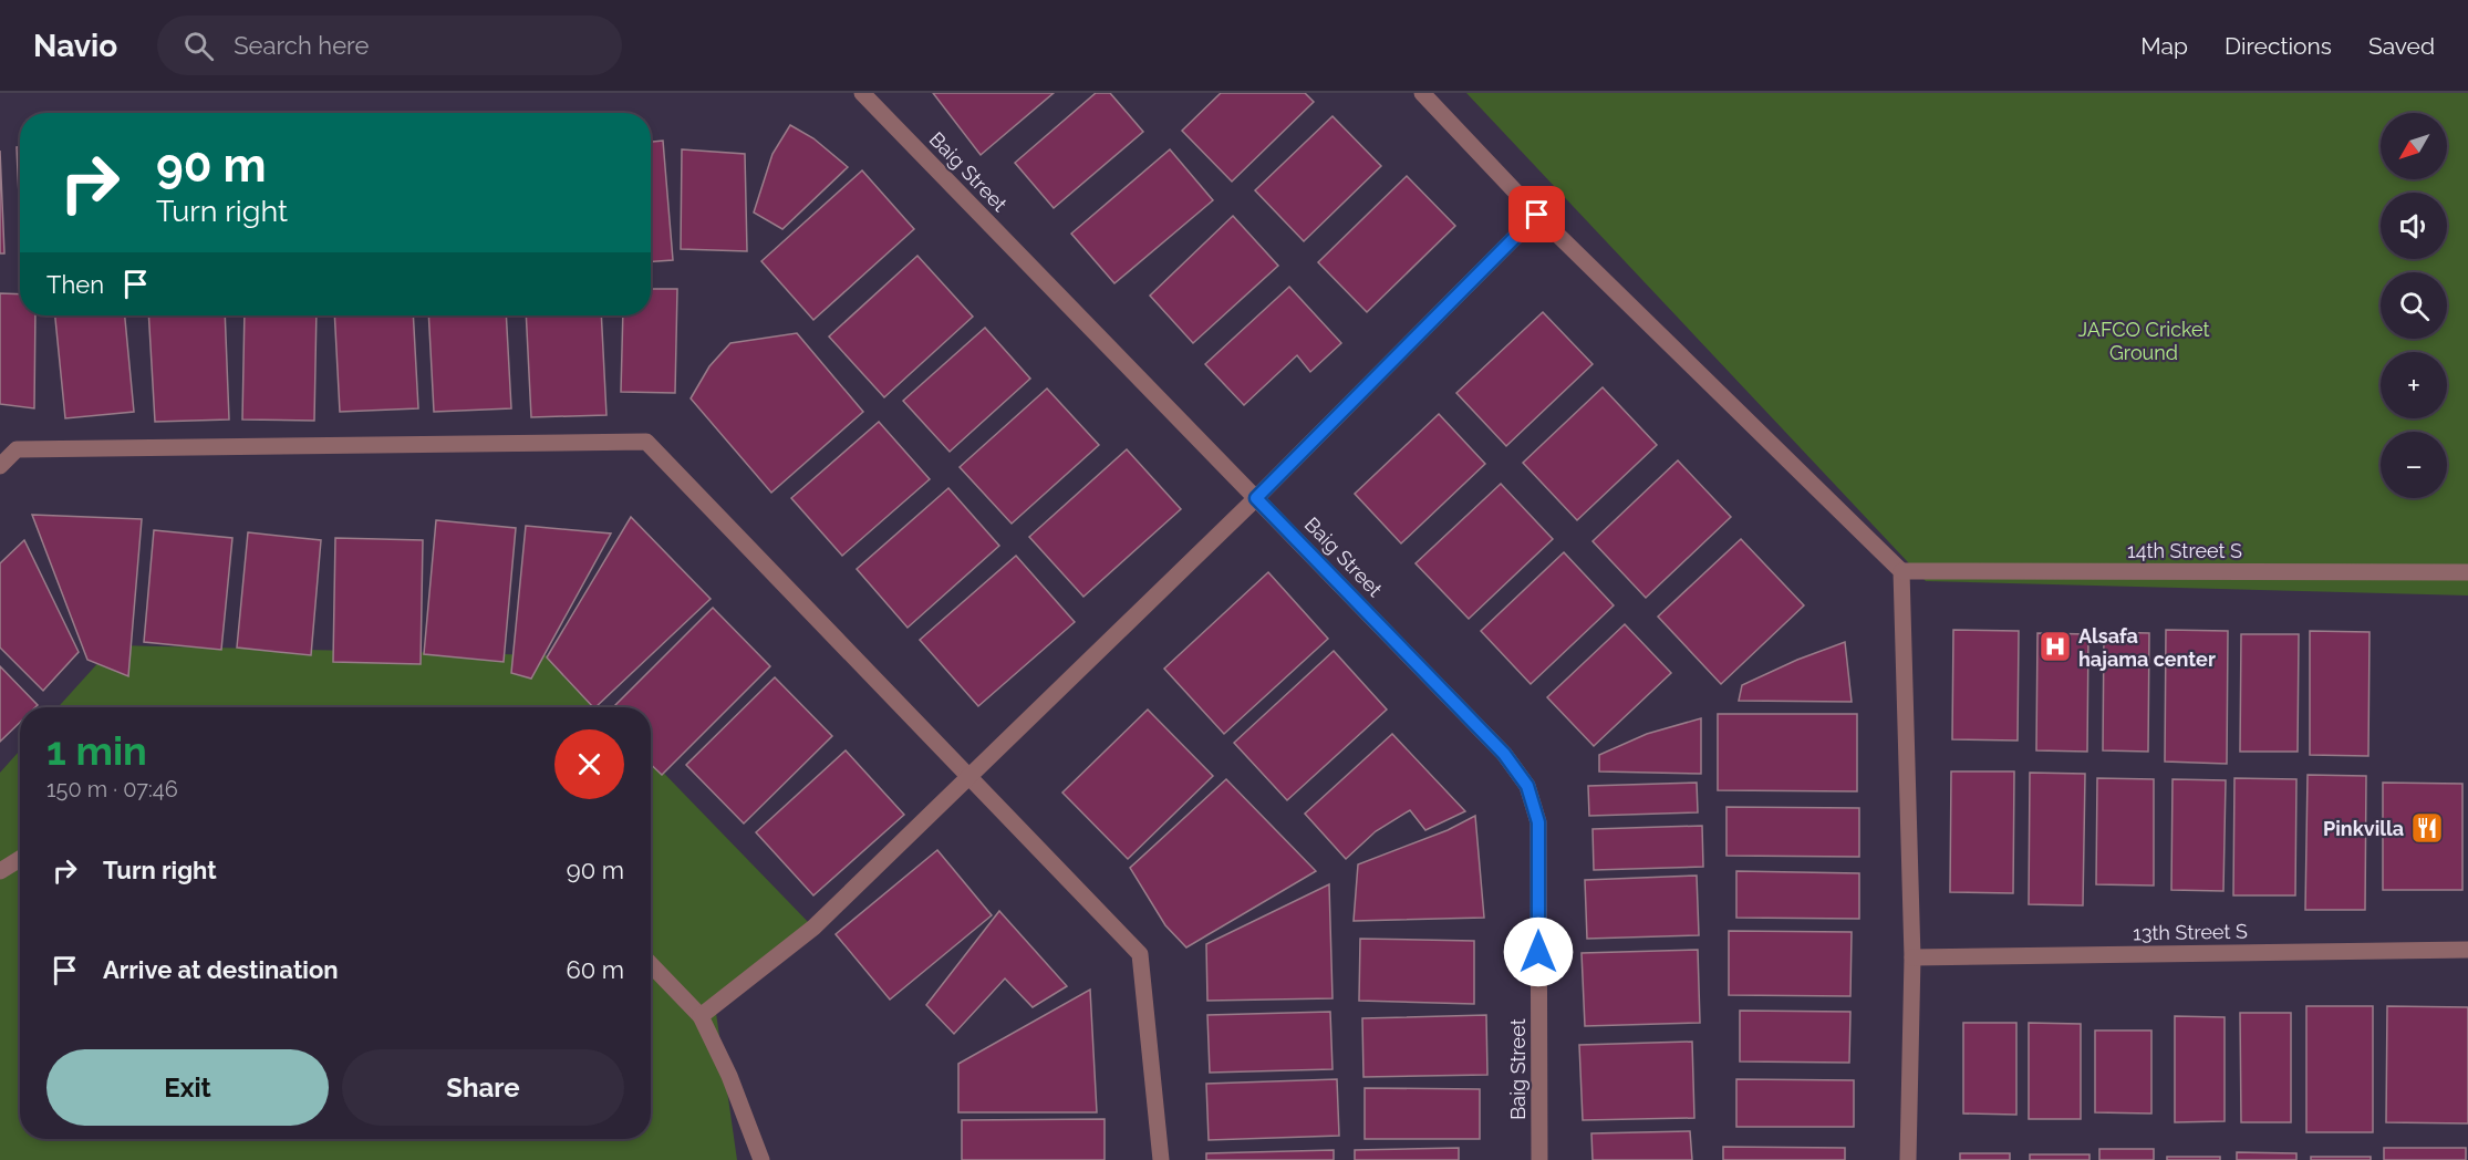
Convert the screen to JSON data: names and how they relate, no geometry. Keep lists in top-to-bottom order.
{
  "streets": {
    "street": ["Baig Street", "14th Street S", "13th Street S"]
  },
  "parks": ["JAFCO Cricket Ground"],
  "places": {
    "hospital": ["Alsafa hajama center"],
    "restaurant": ["Pinkvilla"]
  },
  "north": "bottom left",
  "page": {
    "header": "Navio",
    "search": "Search here",
    "nav": ["Map", "Directions", "Saved"],
    "map_buttons": ["+", "−"],
    "turn": ["90 m", "Turn right"],
    "then": "Then",
    "heading": ["1 min", "150 m · 07:46"],
    "list": [
      {
        "name": "Turn right",
        "value": "90 m"
      },
      {
        "name": "Arrive at destination",
        "value": "60 m"
      }
    ],
    "buttons": ["Exit", "Share"]
  }
}
